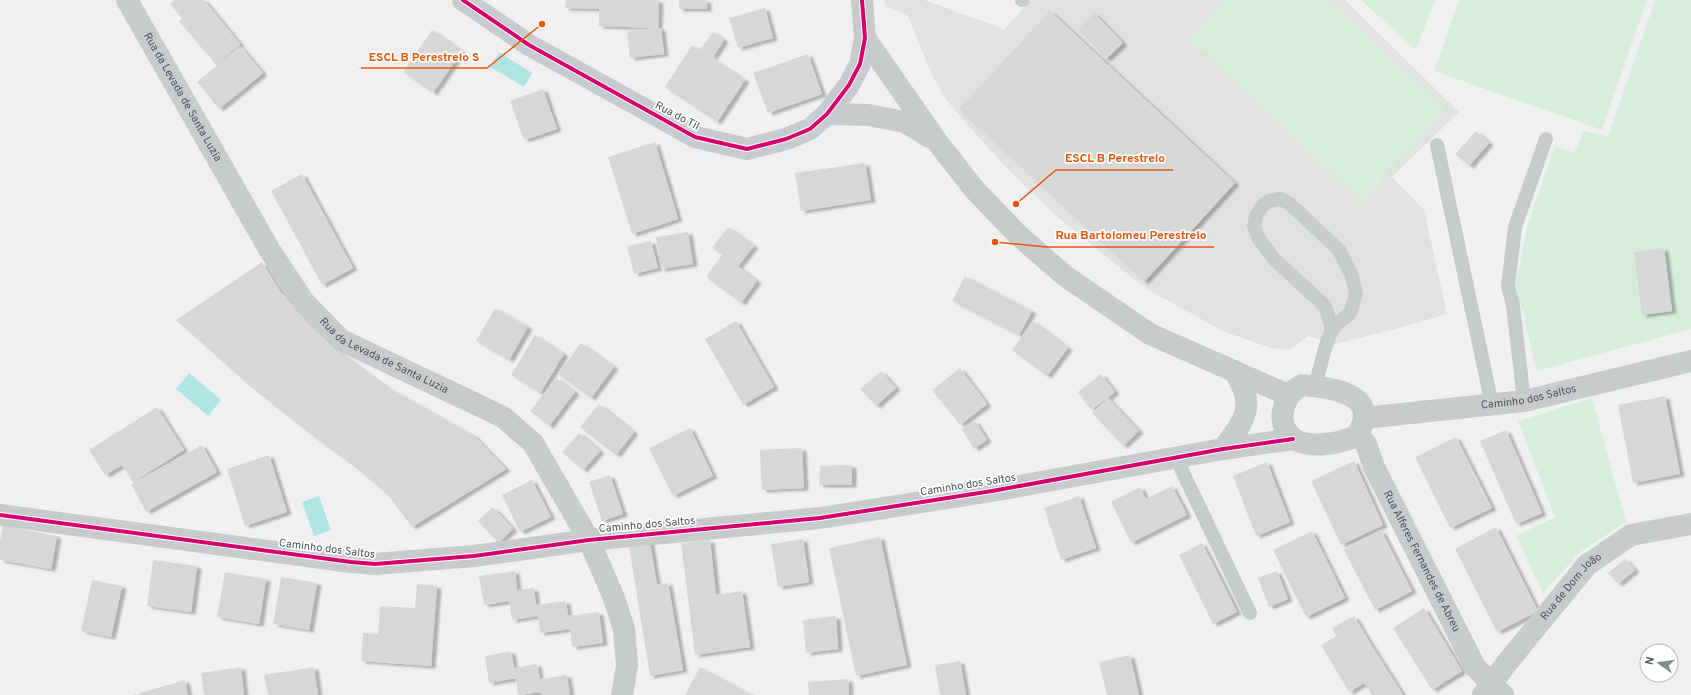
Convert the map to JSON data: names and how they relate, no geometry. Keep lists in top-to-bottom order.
{
  "streets": {
    "main road": ["Rua do Til"],
    "street": [
      "Rua da Levada de Santa Luzia",
      "Caminho dos Saltos",
      "Rua Alferes Fernandes de Abreu",
      "Rua de Dom João"
    ]
  },
  "crossings": [
    ["Rua da Levada de Santa Luzia", "Caminho dos Saltos"],
    ["Caminho dos Saltos", "Rua Alferes Fernandes de Abreu"],
    ["Rua Alferes Fernandes de Abreu", "Rua de Dom João"]
  ],
  "places": ["ESCL B Perestrelo S", "ESCL B Perestrelo", "Rua Bartolomeu Perestrelo"],
  "north": "left"
}
